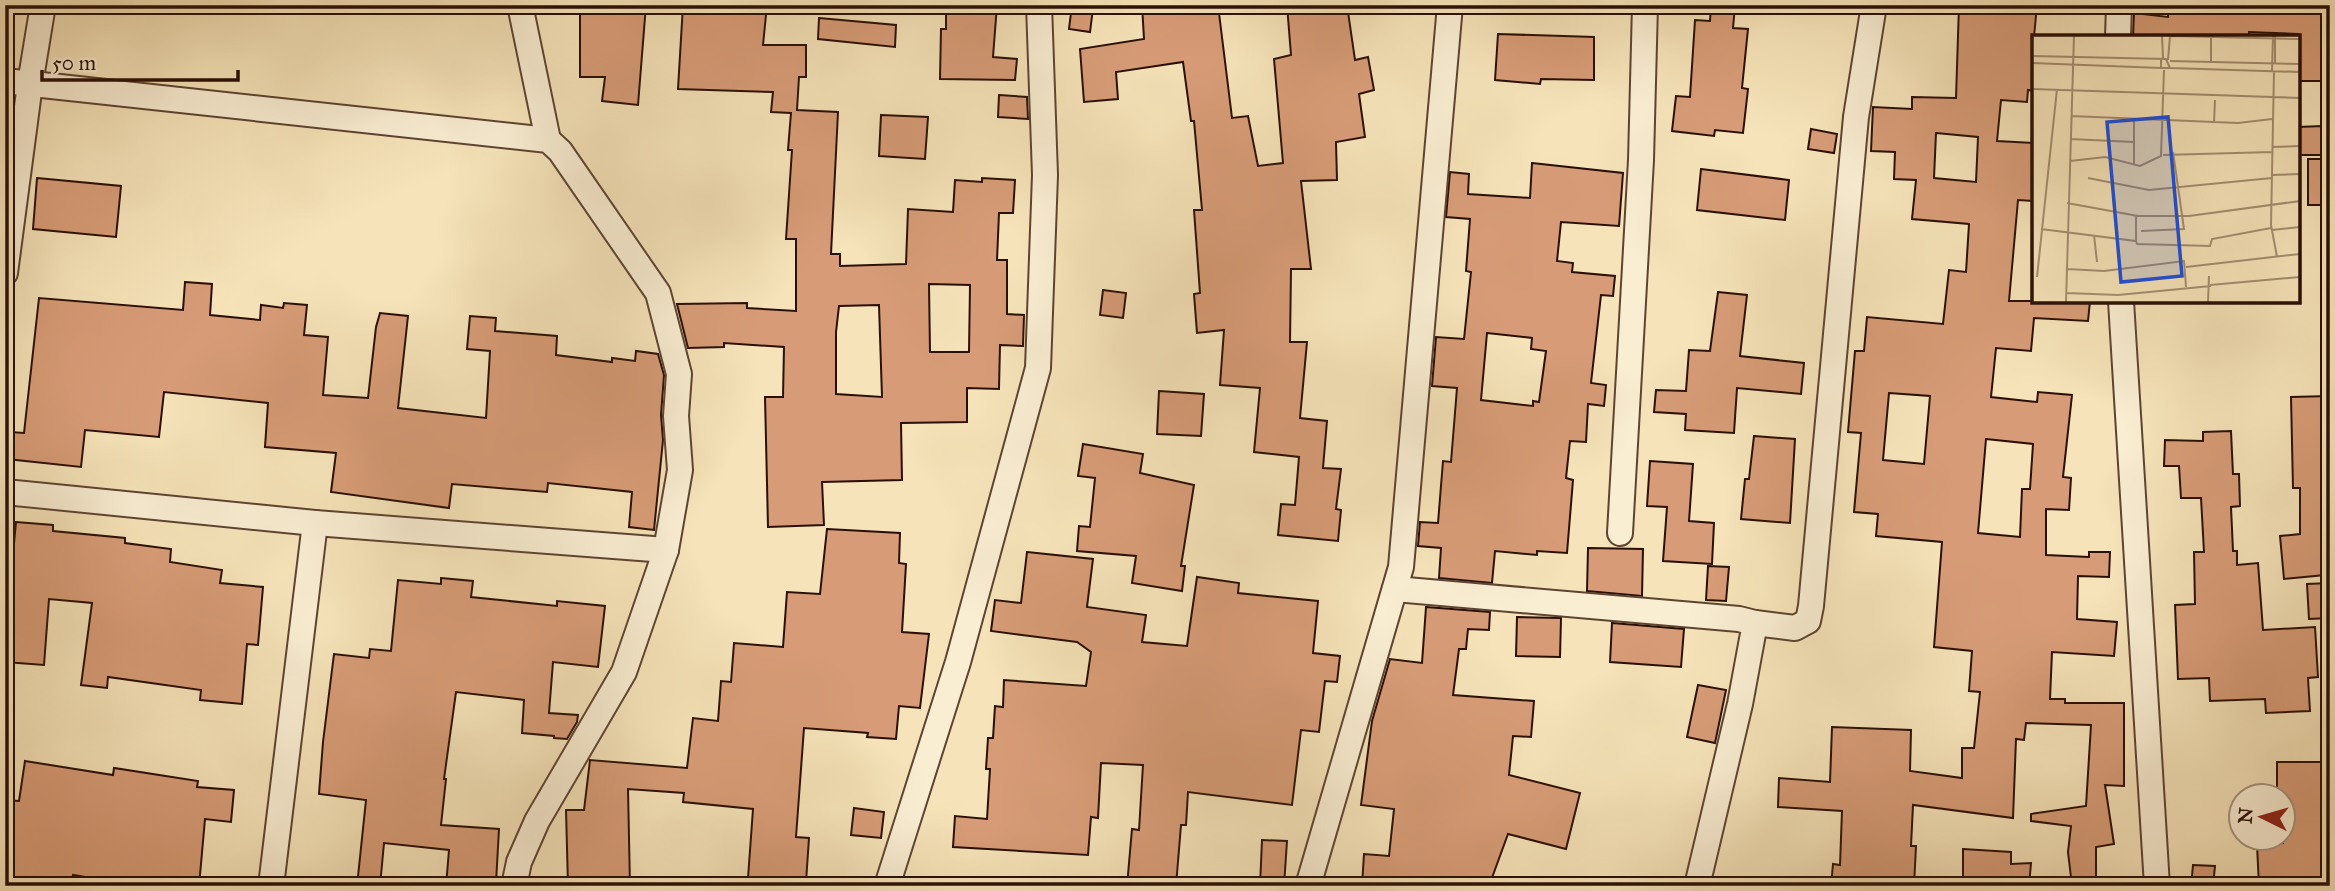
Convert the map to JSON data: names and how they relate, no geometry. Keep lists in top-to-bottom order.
{
  "scale_bar": "50 m",
  "north": "left"
}
